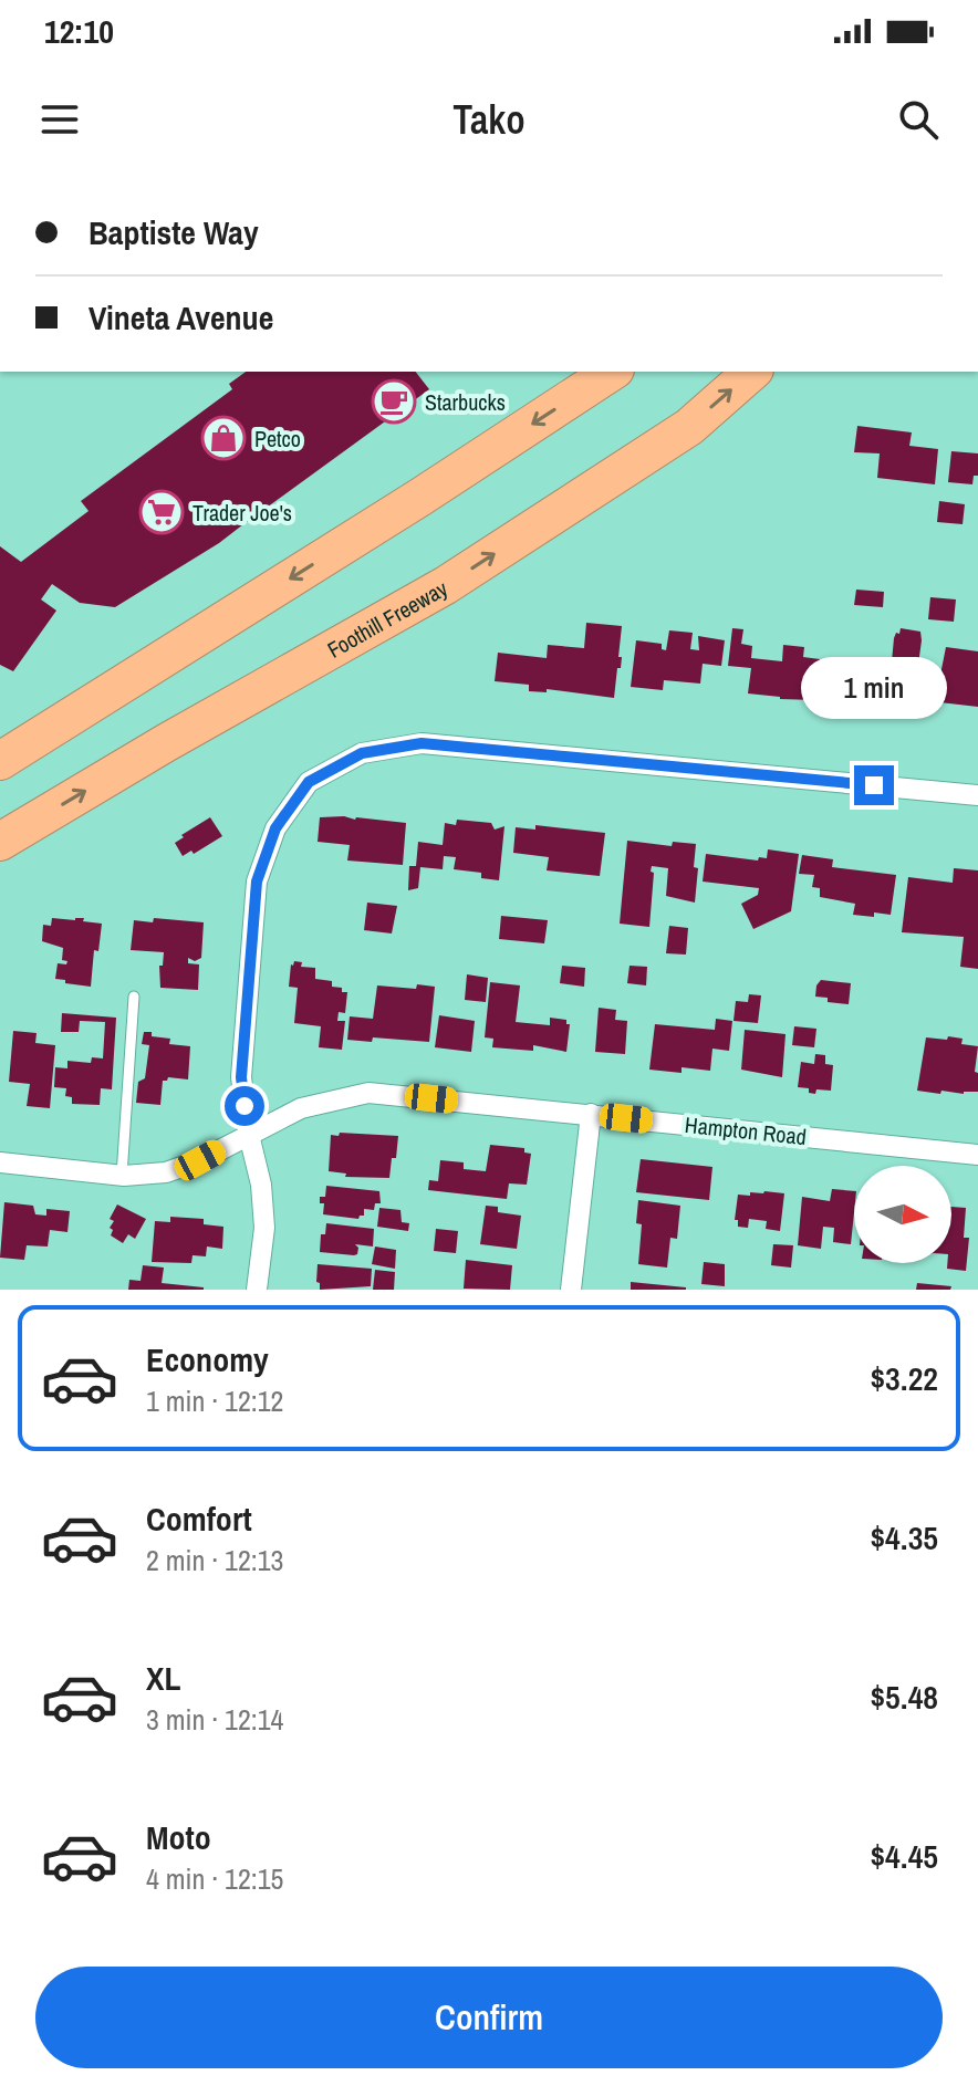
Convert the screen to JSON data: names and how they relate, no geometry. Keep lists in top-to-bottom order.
{
  "streets": {
    "highway": ["Foothill Freeway"],
    "street": ["Hampton Road"]
  },
  "places": {
    "cafe": ["Starbucks"],
    "shop": ["Petco"],
    "supermarket": ["Trader Joe's"]
  },
  "north": "right",
  "page": {
    "status": "12:10",
    "header": "Tako",
    "banner": ["Baptiste Way", "Vineta Avenue"],
    "bubble": "1 min",
    "list": [
      {
        "name": "Economy",
        "note": "1 min · 12:12",
        "value": "$3.22"
      },
      {
        "name": "Comfort",
        "note": "2 min · 12:13",
        "value": "$4.35"
      },
      {
        "name": "XL",
        "note": "3 min · 12:14",
        "value": "$5.48"
      },
      {
        "name": "Moto",
        "note": "4 min · 12:15",
        "value": "$4.45"
      }
    ],
    "buttons": "Confirm"
  }
}
